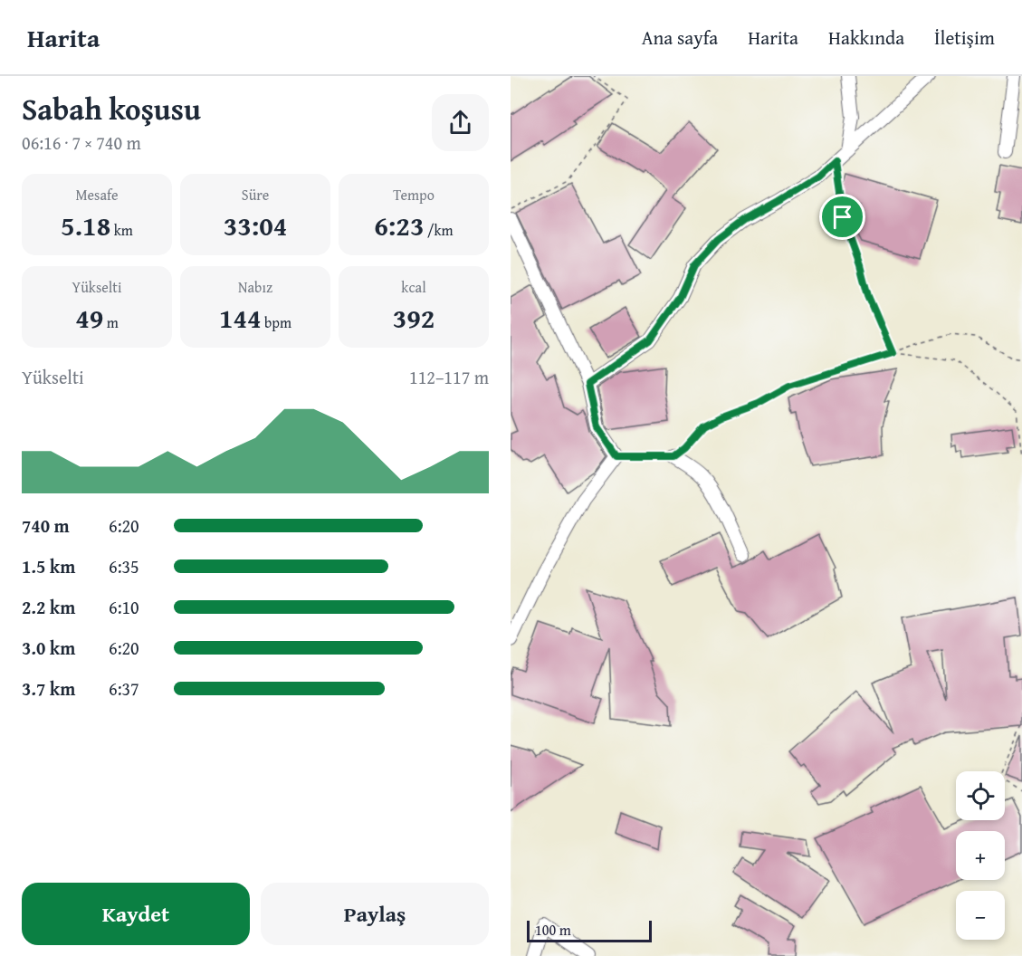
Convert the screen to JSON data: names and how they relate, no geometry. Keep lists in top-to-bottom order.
{
  "scale_bar": "100 m",
  "page": {
    "header": "Harita",
    "nav": [
      "Ana sayfa",
      "Harita",
      "Hakkında",
      "İletişim"
    ],
    "heading": ["Sabah koşusu", "06:16 · 7 × 740 m"],
    "stats": [
      ["Mesafe", "5.18 km"],
      ["Süre", "33:04"],
      ["Tempo", "6:23 /km"],
      ["Yükselti", "49 m"],
      ["Nabız", "144 bpm"],
      ["kcal", "392"]
    ],
    "chart": ["Yükselti", "112–117 m"],
    "list": [
      {
        "name": "740 m",
        "note": "6:20"
      },
      {
        "name": "1.5 km",
        "note": "6:35"
      },
      {
        "name": "2.2 km",
        "note": "6:10"
      },
      {
        "name": "3.0 km",
        "note": "6:20"
      },
      {
        "name": "3.7 km",
        "note": "6:37"
      }
    ],
    "map_buttons": ["+", "−"],
    "buttons": ["Kaydet", "Paylaş"],
    "scale": "100 m"
  }
}
